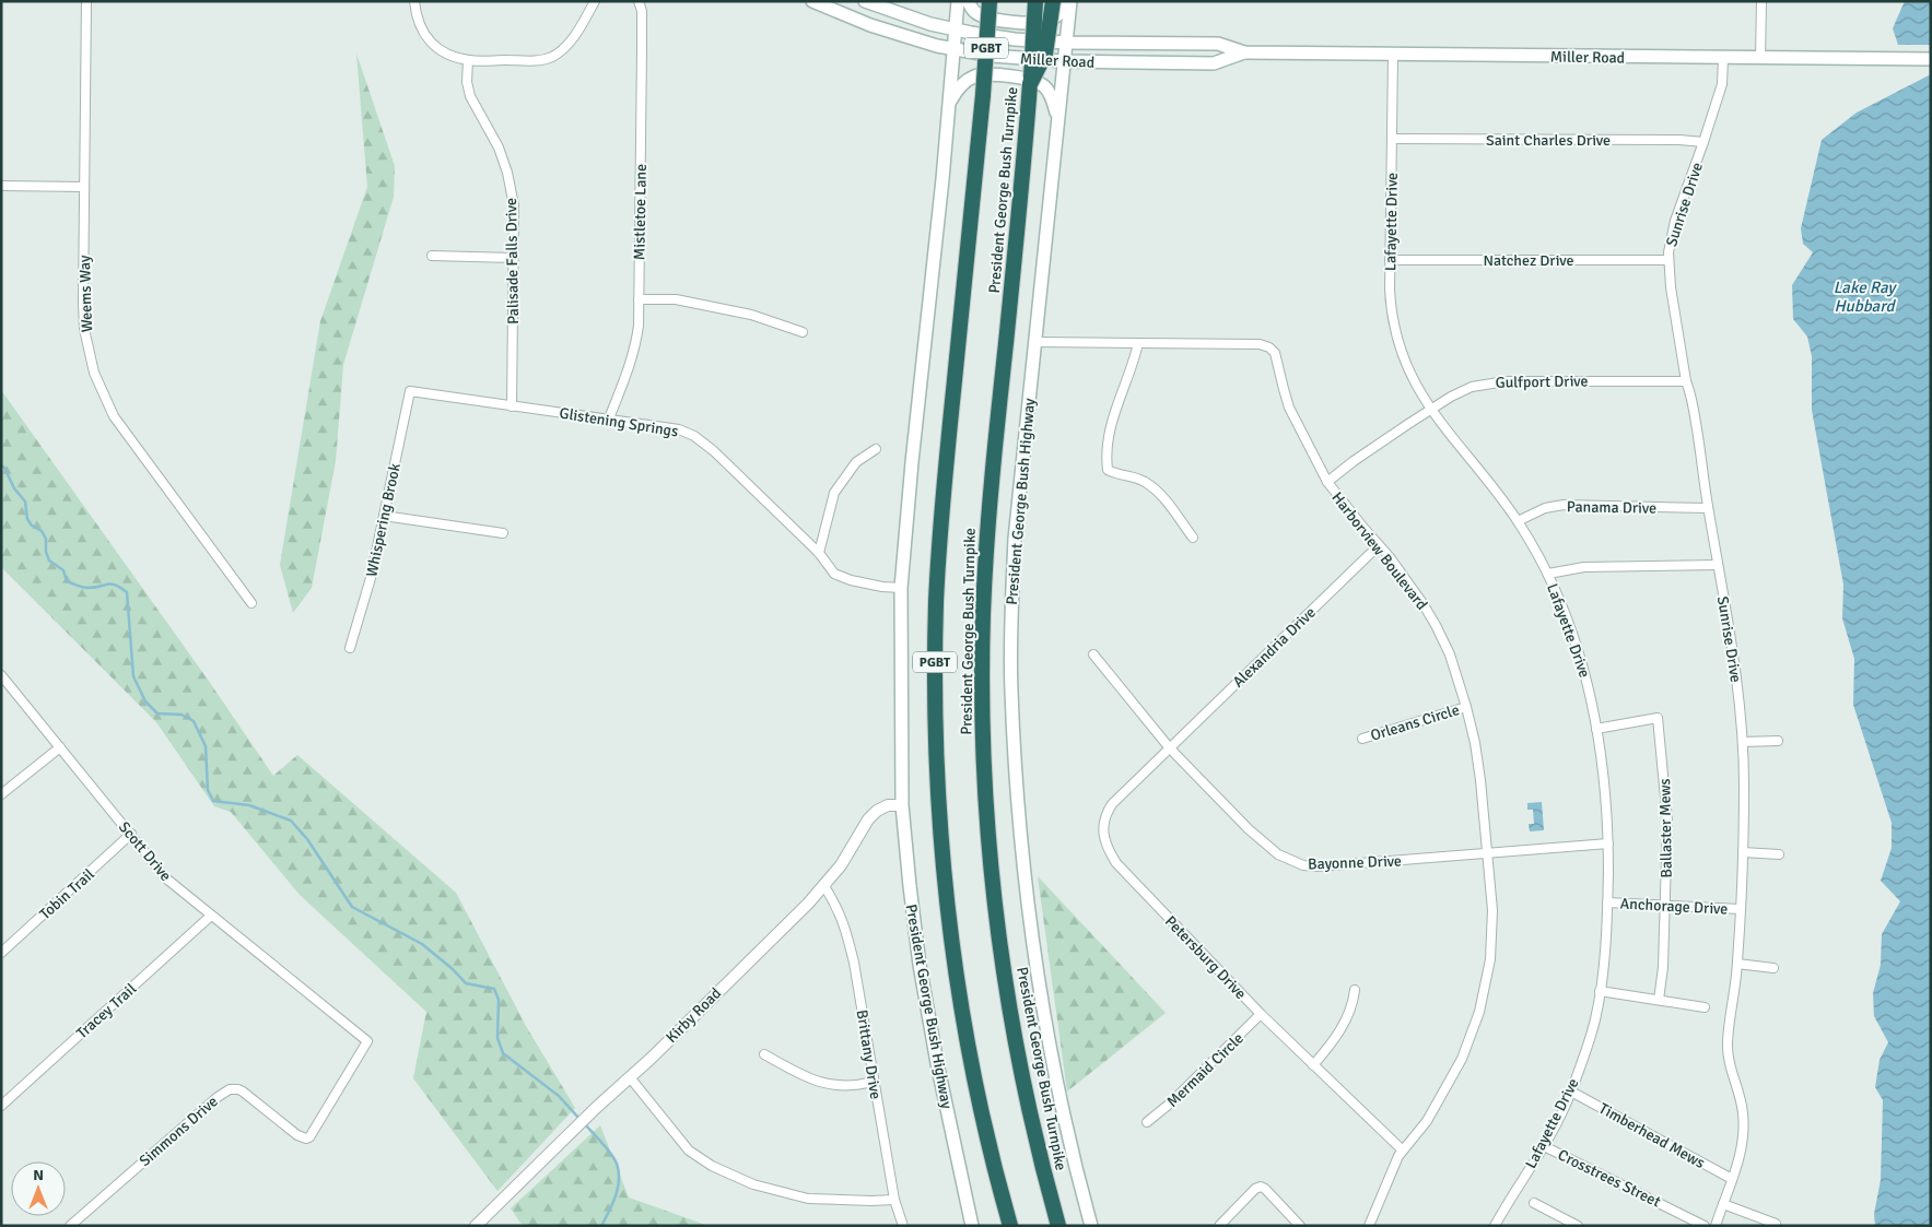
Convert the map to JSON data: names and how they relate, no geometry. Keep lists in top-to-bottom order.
{
  "streets": {
    "highway": ["PGBT", "President George Bush Turnpike"],
    "main road": ["Miller Road", "President George Bush Highway"],
    "street": [
      "Saint Charles Drive",
      "Sunrise Drive",
      "Mistletoe Lane",
      "Lafayette Drive",
      "Natchez Drive",
      "Palisade Falls Drive",
      "Weems Way",
      "Gulfport Drive",
      "Glistening Springs",
      "Panama Drive",
      "Whispering Brook",
      "Harborview Boulevard",
      "Alexandria Drive",
      "Orleans Circle",
      "Ballaster Mews",
      "Scott Drive",
      "Bayonne Drive",
      "Tobin Trail",
      "Anchorage Drive",
      "Petersburg Drive",
      "Tracey Trail",
      "Kirby Road",
      "Brittany Drive",
      "Mermaid Circle",
      "Simmons Drive",
      "Timberhead Mews",
      "Crosstrees Street"
    ]
  },
  "crossings": [
    ["Miller Road", "Sunrise Drive"],
    ["Miller Road", "Lafayette Drive"],
    ["Miller Road", "President George Bush Highway"],
    ["Saint Charles Drive", "Sunrise Drive"],
    ["Saint Charles Drive", "Lafayette Drive"],
    ["Sunrise Drive", "Natchez Drive"],
    ["Sunrise Drive", "Gulfport Drive"],
    ["Sunrise Drive", "Panama Drive"],
    ["Sunrise Drive", "Anchorage Drive"],
    ["Sunrise Drive", "Timberhead Mews"],
    ["Mistletoe Lane", "Glistening Springs"],
    ["Lafayette Drive", "Natchez Drive"],
    ["Lafayette Drive", "Gulfport Drive"],
    ["Lafayette Drive", "Panama Drive"],
    ["Lafayette Drive", "Ballaster Mews"],
    ["Lafayette Drive", "Bayonne Drive"],
    ["Lafayette Drive", "Anchorage Drive"],
    ["Lafayette Drive", "Timberhead Mews"],
    ["Lafayette Drive", "Crosstrees Street"],
    ["Palisade Falls Drive", "Glistening Springs"],
    ["Gulfport Drive", "Harborview Boulevard"],
    ["Glistening Springs", "President George Bush Highway"],
    ["Glistening Springs", "Whispering Brook"],
    ["President George Bush Highway", "Harborview Boulevard"],
    ["President George Bush Highway", "Kirby Road"],
    ["Harborview Boulevard", "Alexandria Drive"],
    ["Harborview Boulevard", "Orleans Circle"],
    ["Harborview Boulevard", "Bayonne Drive"],
    ["Harborview Boulevard", "Petersburg Drive"],
    ["Alexandria Drive", "Bayonne Drive"],
    ["Alexandria Drive", "Petersburg Drive"],
    ["Ballaster Mews", "Anchorage Drive"],
    ["Scott Drive", "Tobin Trail"],
    ["Scott Drive", "Tracey Trail"],
    ["Scott Drive", "Simmons Drive"],
    ["Bayonne Drive", "Petersburg Drive"],
    ["Petersburg Drive", "Mermaid Circle"],
    ["Kirby Road", "Brittany Drive"]
  ],
  "water": ["Lake Ray Hubbard"],
  "north": "top"
}
